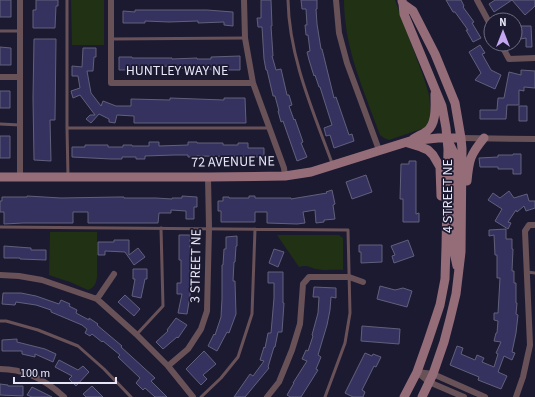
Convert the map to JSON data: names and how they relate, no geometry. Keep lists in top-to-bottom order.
{
  "streets": {
    "main road": ["72 AVENUE NE", "4 STREET NE"],
    "street": ["HUNTLEY WAY NE", "3 STREET NE"]
  },
  "crossings": [
    ["72 AVENUE NE", "4 STREET NE"],
    ["72 AVENUE NE", "3 STREET NE"]
  ],
  "scale_bar": "100 m",
  "north": "top"
}
